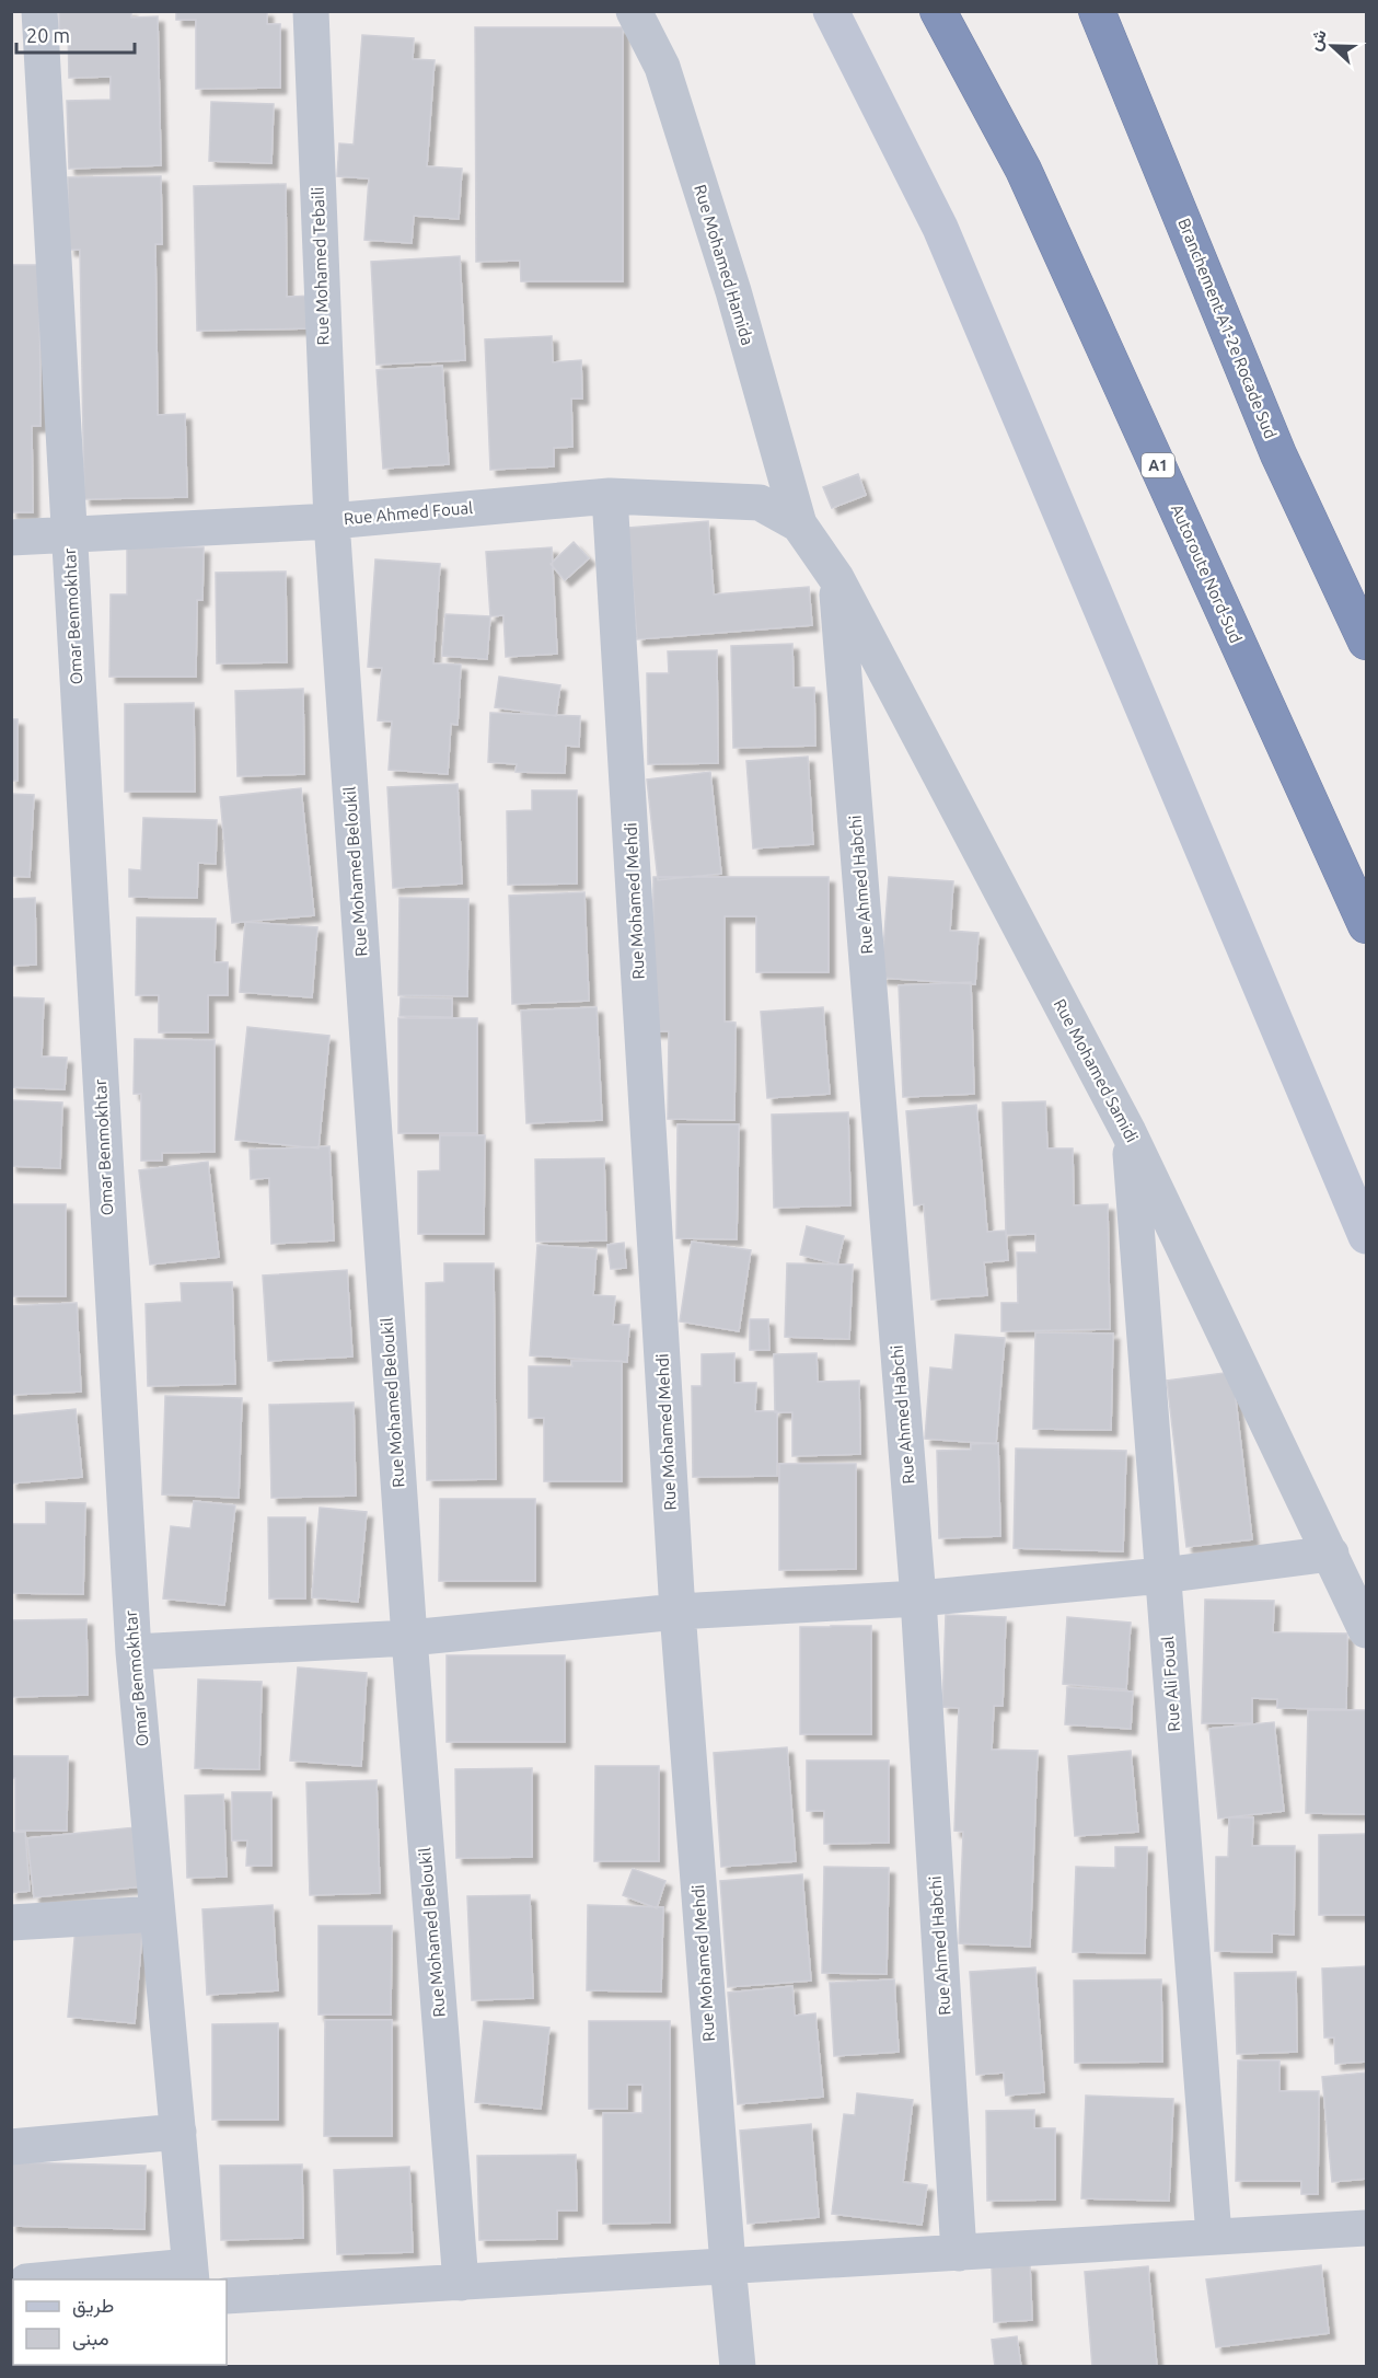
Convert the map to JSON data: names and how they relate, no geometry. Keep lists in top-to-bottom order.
{
  "streets": {
    "highway": ["Branchement A1-2e Rocade Sud", "A1", "Autoroute Nord-Sud"],
    "street": [
      "Rue Mohamed Hamida",
      "Rue Mohamed Tebaili",
      "Rue Ahmed Foual",
      "Omar Benmokhtar",
      "Rue Mohamed Beloukil",
      "Rue Ahmed Habchi",
      "Rue Mohamed Mehdi",
      "Rue Mohamed Samidi",
      "Rue Ali Foual"
    ]
  },
  "crossings": [
    ["Rue Mohamed Hamida", "Rue Ahmed Foual"],
    ["Rue Mohamed Hamida", "Rue Mohamed Samidi"],
    ["Rue Mohamed Tebaili", "Rue Ahmed Foual"],
    ["Rue Mohamed Tebaili", "Rue Mohamed Beloukil"],
    ["Rue Ahmed Foual", "Omar Benmokhtar"],
    ["Rue Ahmed Foual", "Rue Mohamed Beloukil"],
    ["Rue Ahmed Foual", "Rue Mohamed Mehdi"],
    ["Rue Ahmed Foual", "Rue Mohamed Samidi"],
    ["Rue Ahmed Habchi", "Rue Mohamed Samidi"],
    ["Rue Mohamed Samidi", "Rue Ali Foual"]
  ],
  "legend": ["طريق", "مبنى"],
  "scale_bar": "20 m",
  "north": "left"
}
